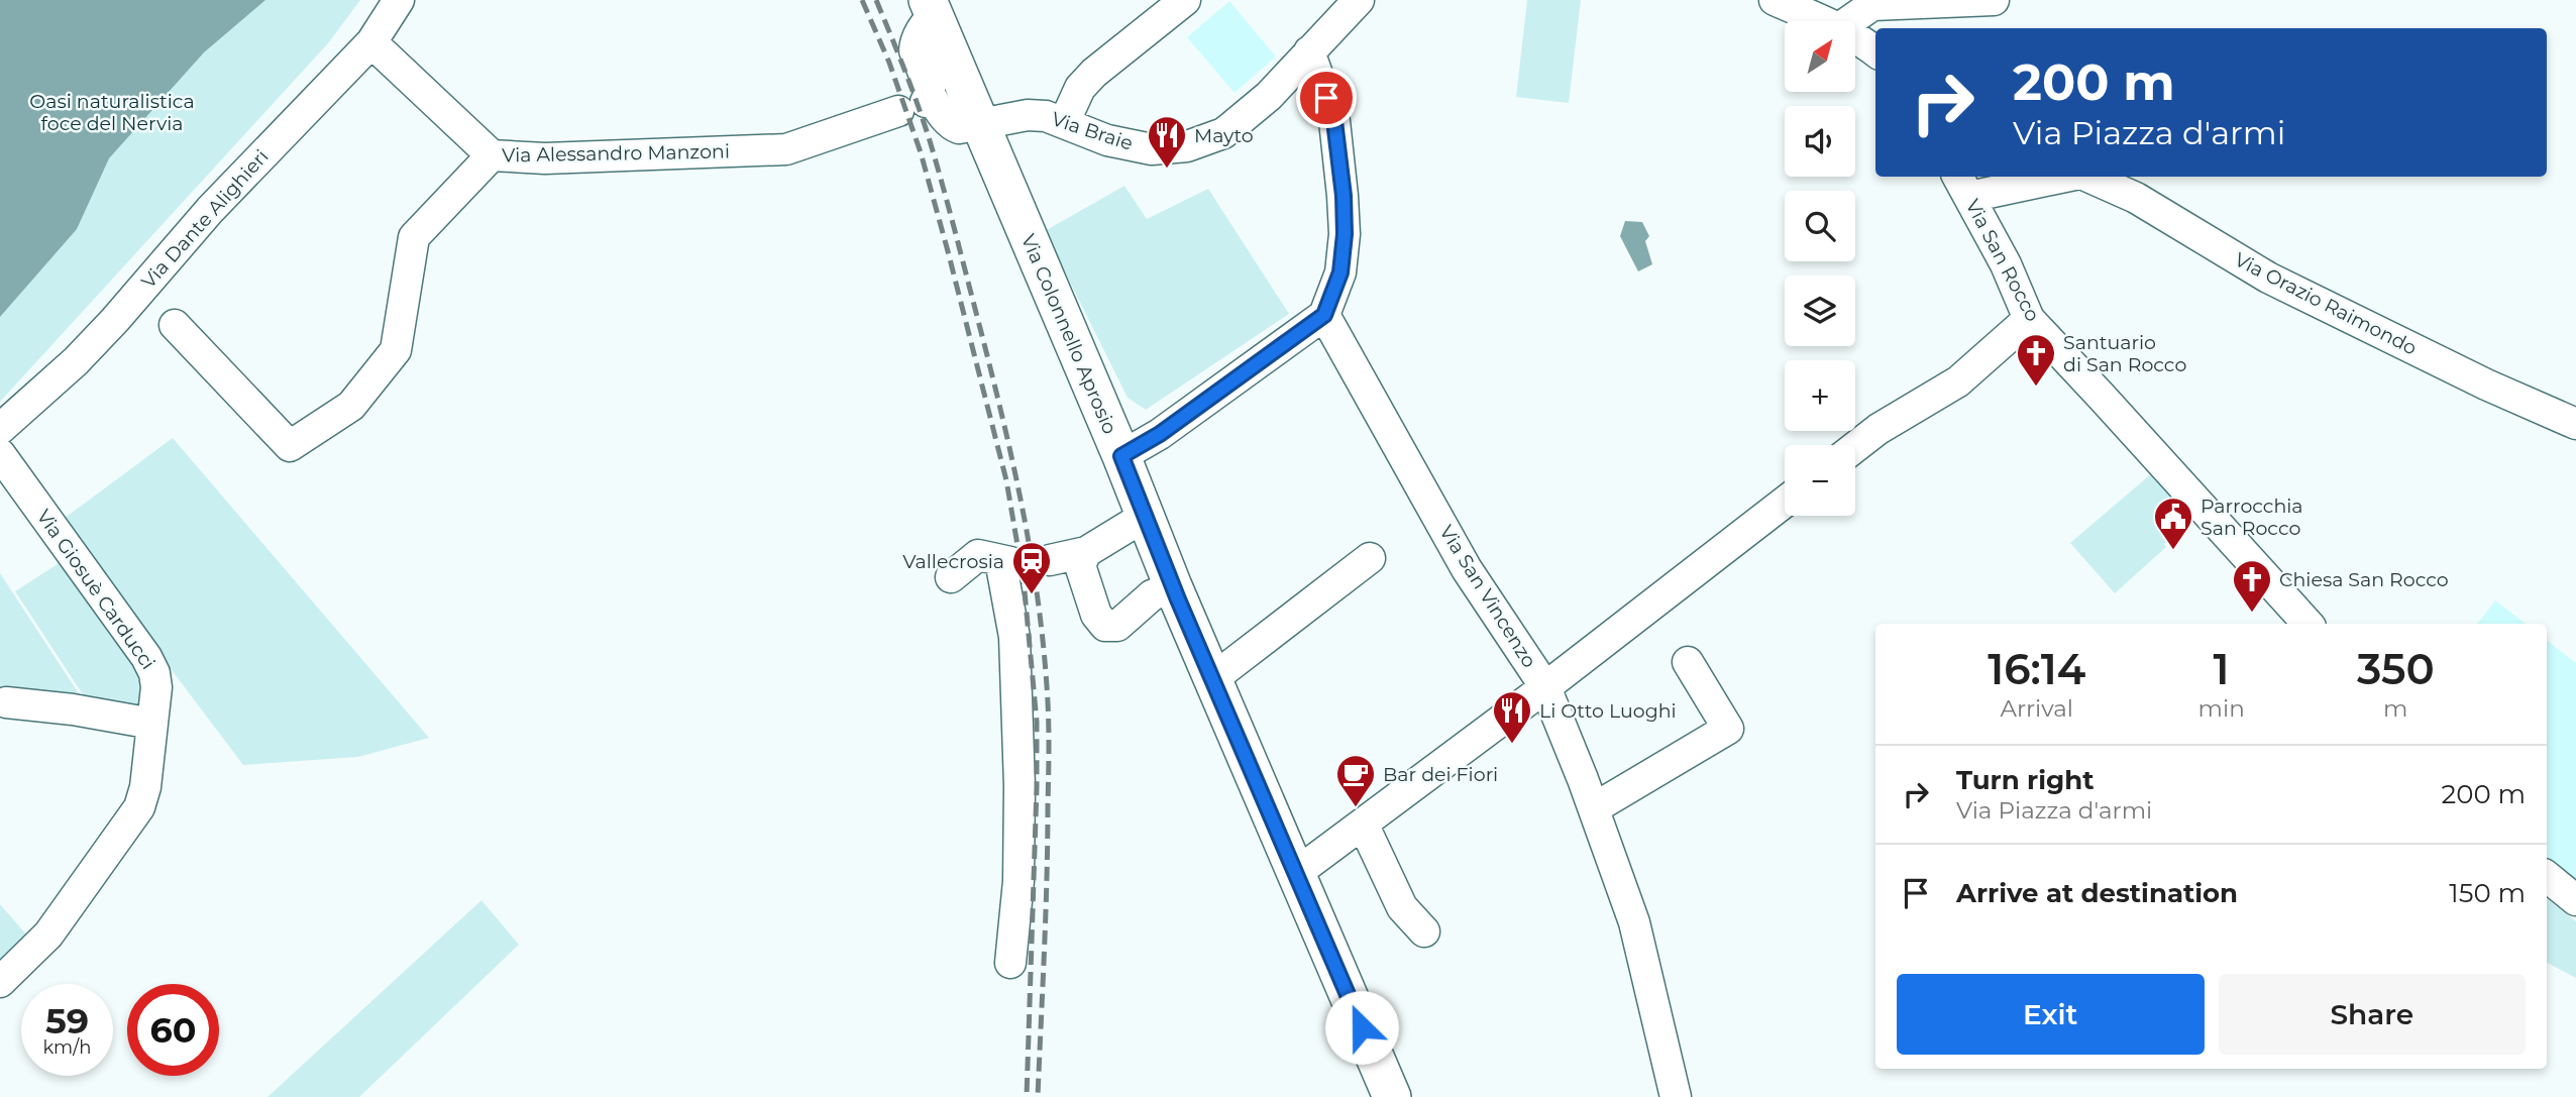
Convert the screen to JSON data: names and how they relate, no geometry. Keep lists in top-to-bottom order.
{
  "streets": {
    "main road": ["Via Colonnello Aprosio"],
    "street": [
      "Via Braie",
      "Via Alessandro Manzoni",
      "Via Dante Alighieri",
      "Via San Rocco",
      "Via Orazio Raimondo",
      "Via Giosuè Carducci",
      "Via San Vincenzo"
    ]
  },
  "crossings": [
    ["Via Braie", "Via Alessandro Manzoni"],
    ["Via Braie", "Via Colonnello Aprosio"],
    ["Via Alessandro Manzoni", "Via Dante Alighieri"],
    ["Via San Rocco", "Via Orazio Raimondo"]
  ],
  "parks": ["Oasi naturalistica foce del Nervia"],
  "places": {
    "restaurant": ["Mayto", "Li Otto Luoghi"],
    "church": ["Santuario di San Rocco", "Chiesa San Rocco"],
    "public building": ["Parrocchia San Rocco"],
    "station": ["Vallecrosia"],
    "cafe": ["Bar dei Fiori"]
  },
  "north": "top right",
  "page": {
    "map_buttons": ["+", "−"],
    "turn": ["200 m", "Via Piazza d'armi"],
    "eta": [
      "16:14",
      "Arrival",
      "1",
      "min",
      "350",
      "m"
    ],
    "list": [
      {
        "name": "Turn right",
        "note": "Via Piazza d'armi",
        "value": "200 m"
      },
      {
        "name": "Arrive at destination",
        "value": "150 m"
      }
    ],
    "buttons": ["Exit", "Share"],
    "speed": "59 km/h",
    "limit": "60"
  }
}
